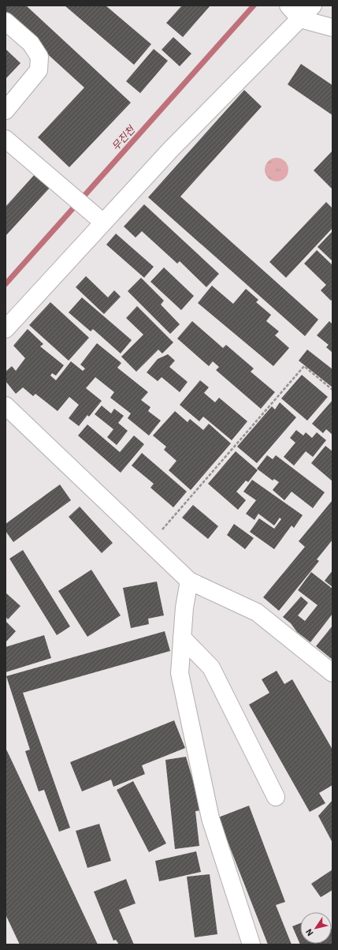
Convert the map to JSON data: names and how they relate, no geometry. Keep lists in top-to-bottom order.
{
  "water": ["무진천"],
  "north": "bottom left"
}
